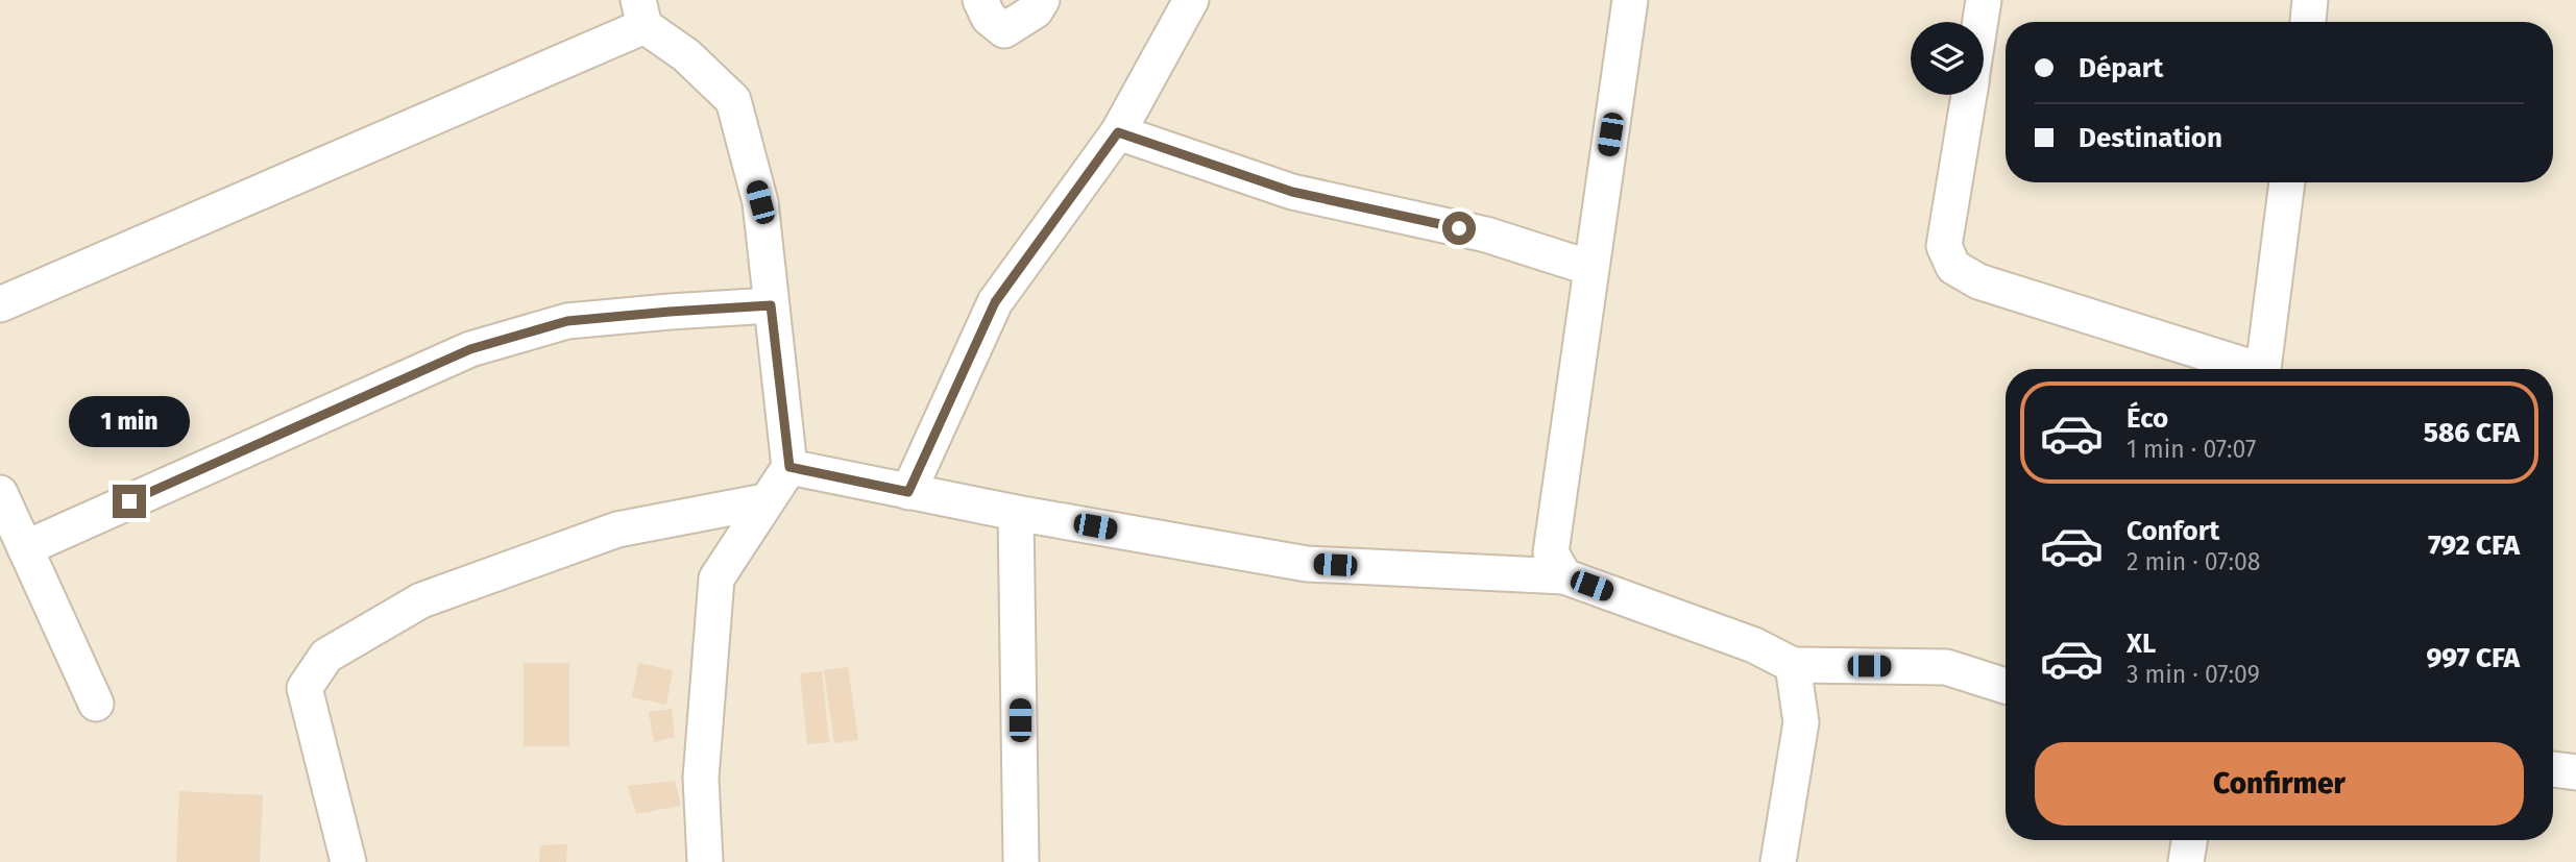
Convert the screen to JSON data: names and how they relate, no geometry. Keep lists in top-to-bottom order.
{
  "page": {
    "banner": ["Départ", "Destination"],
    "list": [
      {
        "name": "Éco",
        "note": "1 min · 07:07",
        "value": "586 CFA"
      },
      {
        "name": "Confort",
        "note": "2 min · 07:08",
        "value": "792 CFA"
      },
      {
        "name": "XL",
        "note": "3 min · 07:09",
        "value": "997 CFA"
      }
    ],
    "bubble": "1 min",
    "buttons": "Confirmer"
  }
}
